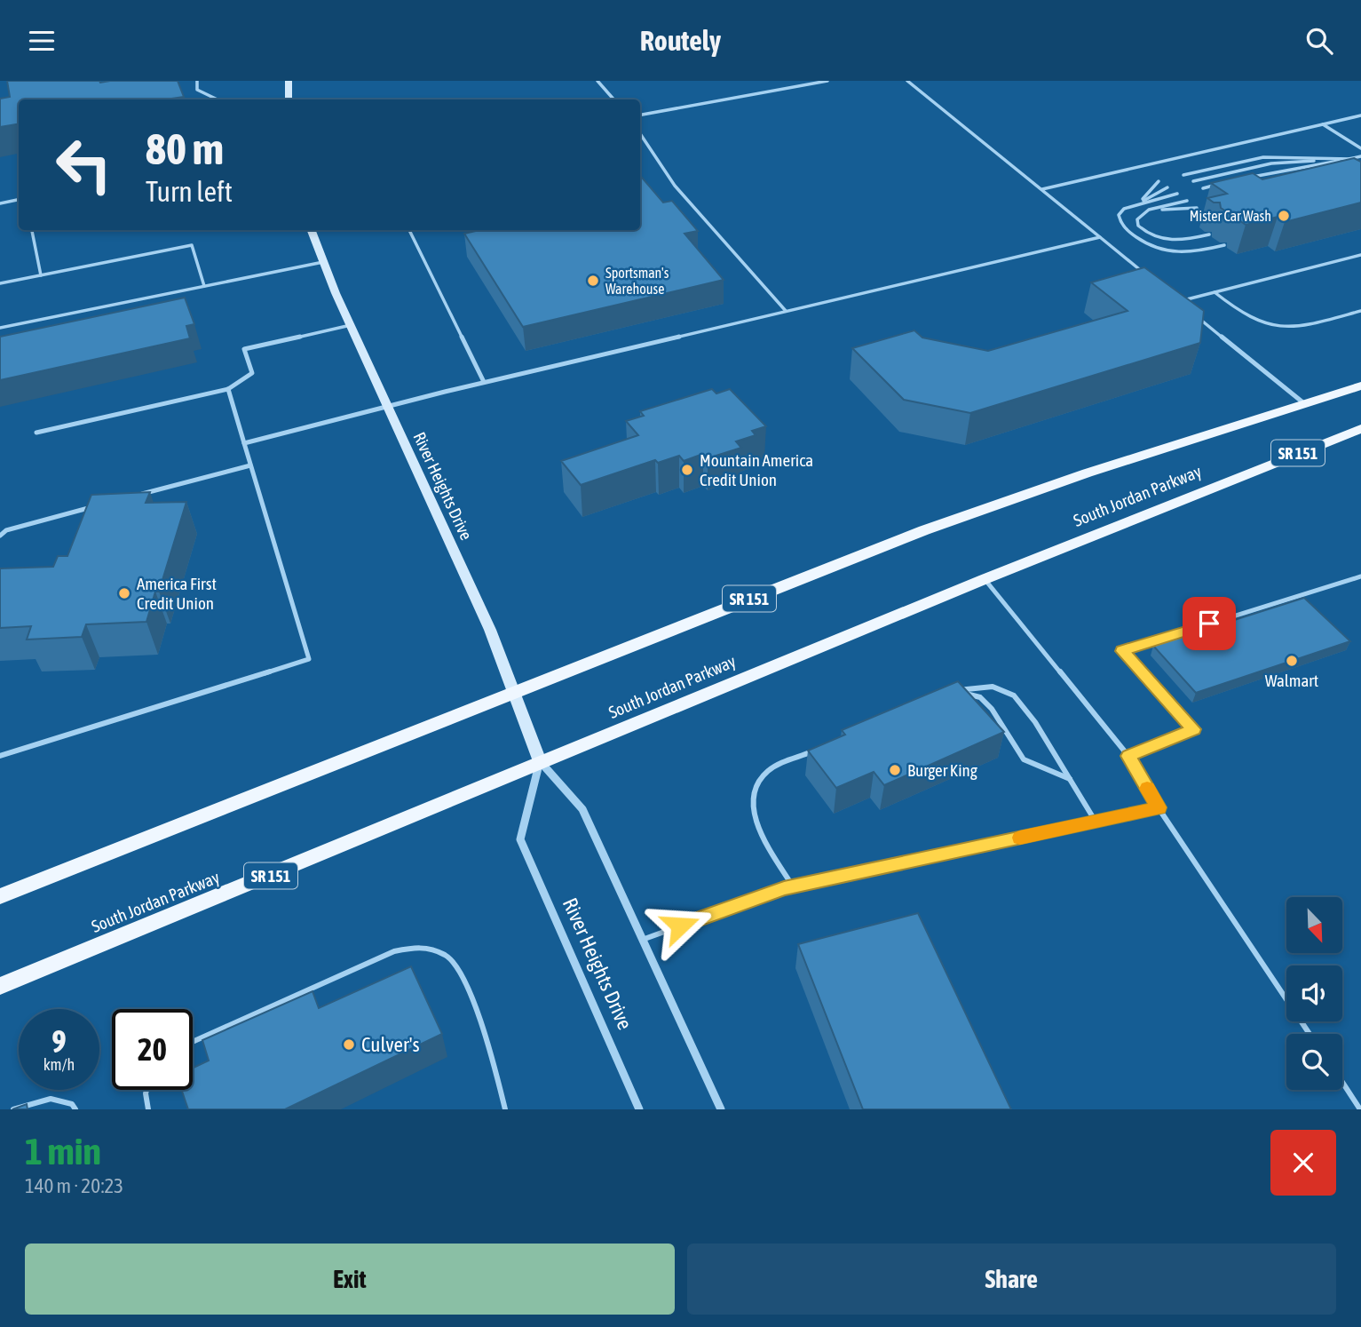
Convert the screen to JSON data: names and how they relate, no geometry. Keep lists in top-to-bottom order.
{
  "streets": {
    "main road": ["SR 151", "South Jordan Parkway"],
    "street": ["River Heights Drive"]
  },
  "crossings": [
    ["River Heights Drive", "South Jordan Parkway"]
  ],
  "places": [
    "Mister Car Wash",
    "Sportsman's Warehouse",
    "Mountain America Credit Union",
    "America First Credit Union",
    "Walmart",
    "Burger King",
    "Culver's"
  ],
  "north": "bottom right",
  "page": {
    "header": "Routely",
    "turn": ["80 m", "Turn left"],
    "speed": "9 km/h",
    "limit": "20",
    "heading": ["1 min", "140 m · 20:23"],
    "buttons": ["Exit", "Share"]
  }
}
